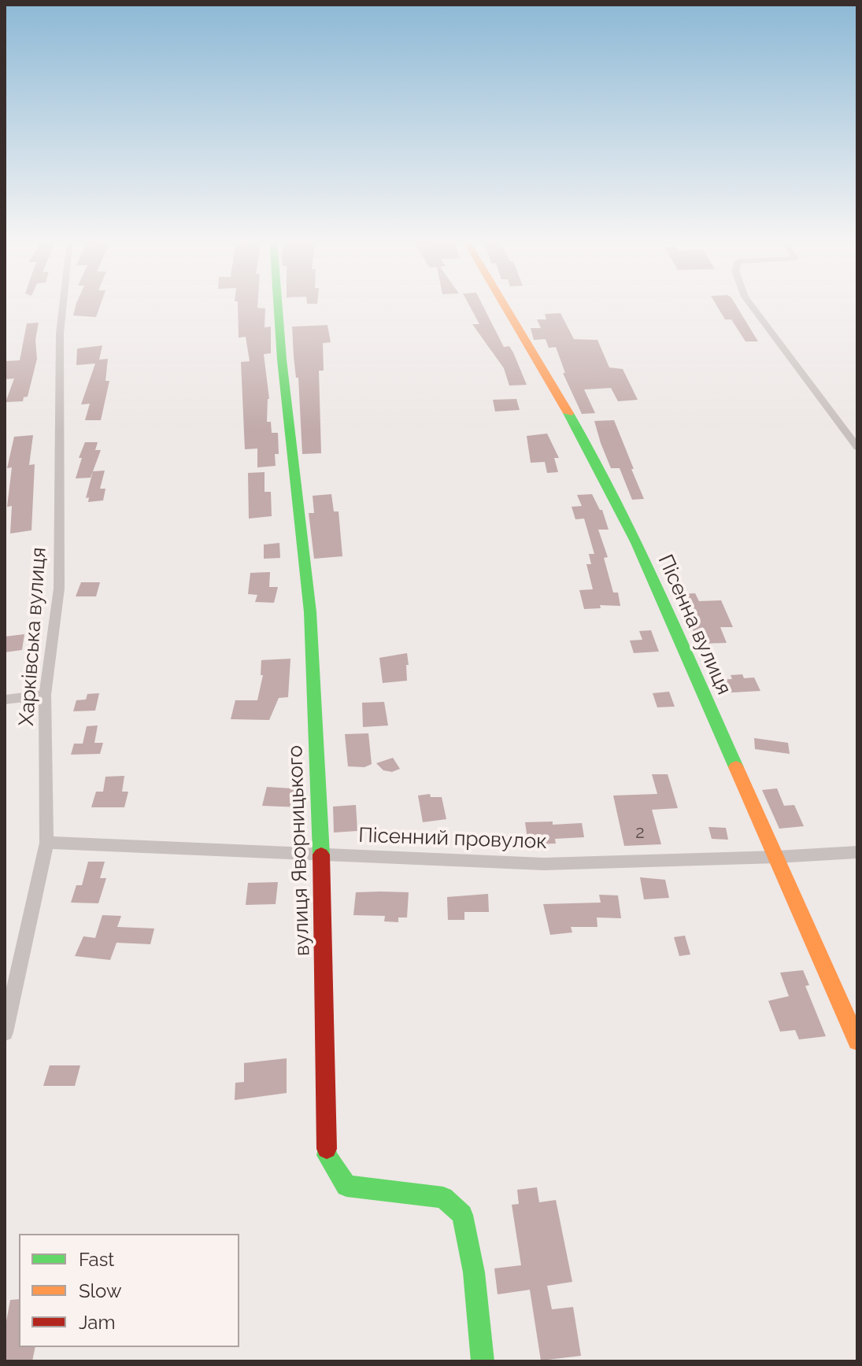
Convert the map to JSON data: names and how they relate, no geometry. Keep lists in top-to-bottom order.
{
  "streets": {
    "street": [
      "Пісенна вулиця",
      "Харківська вулиця",
      "Пісенний провулок",
      "вулиця Яворницького"
    ]
  },
  "crossings": [
    ["Пісенна вулиця", "Пісенний провулок"],
    ["Харківська вулиця", "Пісенний провулок"],
    ["Пісенний провулок", "вулиця Яворницького"]
  ],
  "house_numbers": ["2"],
  "legend": ["Fast", "Slow", "Jam"]
}
